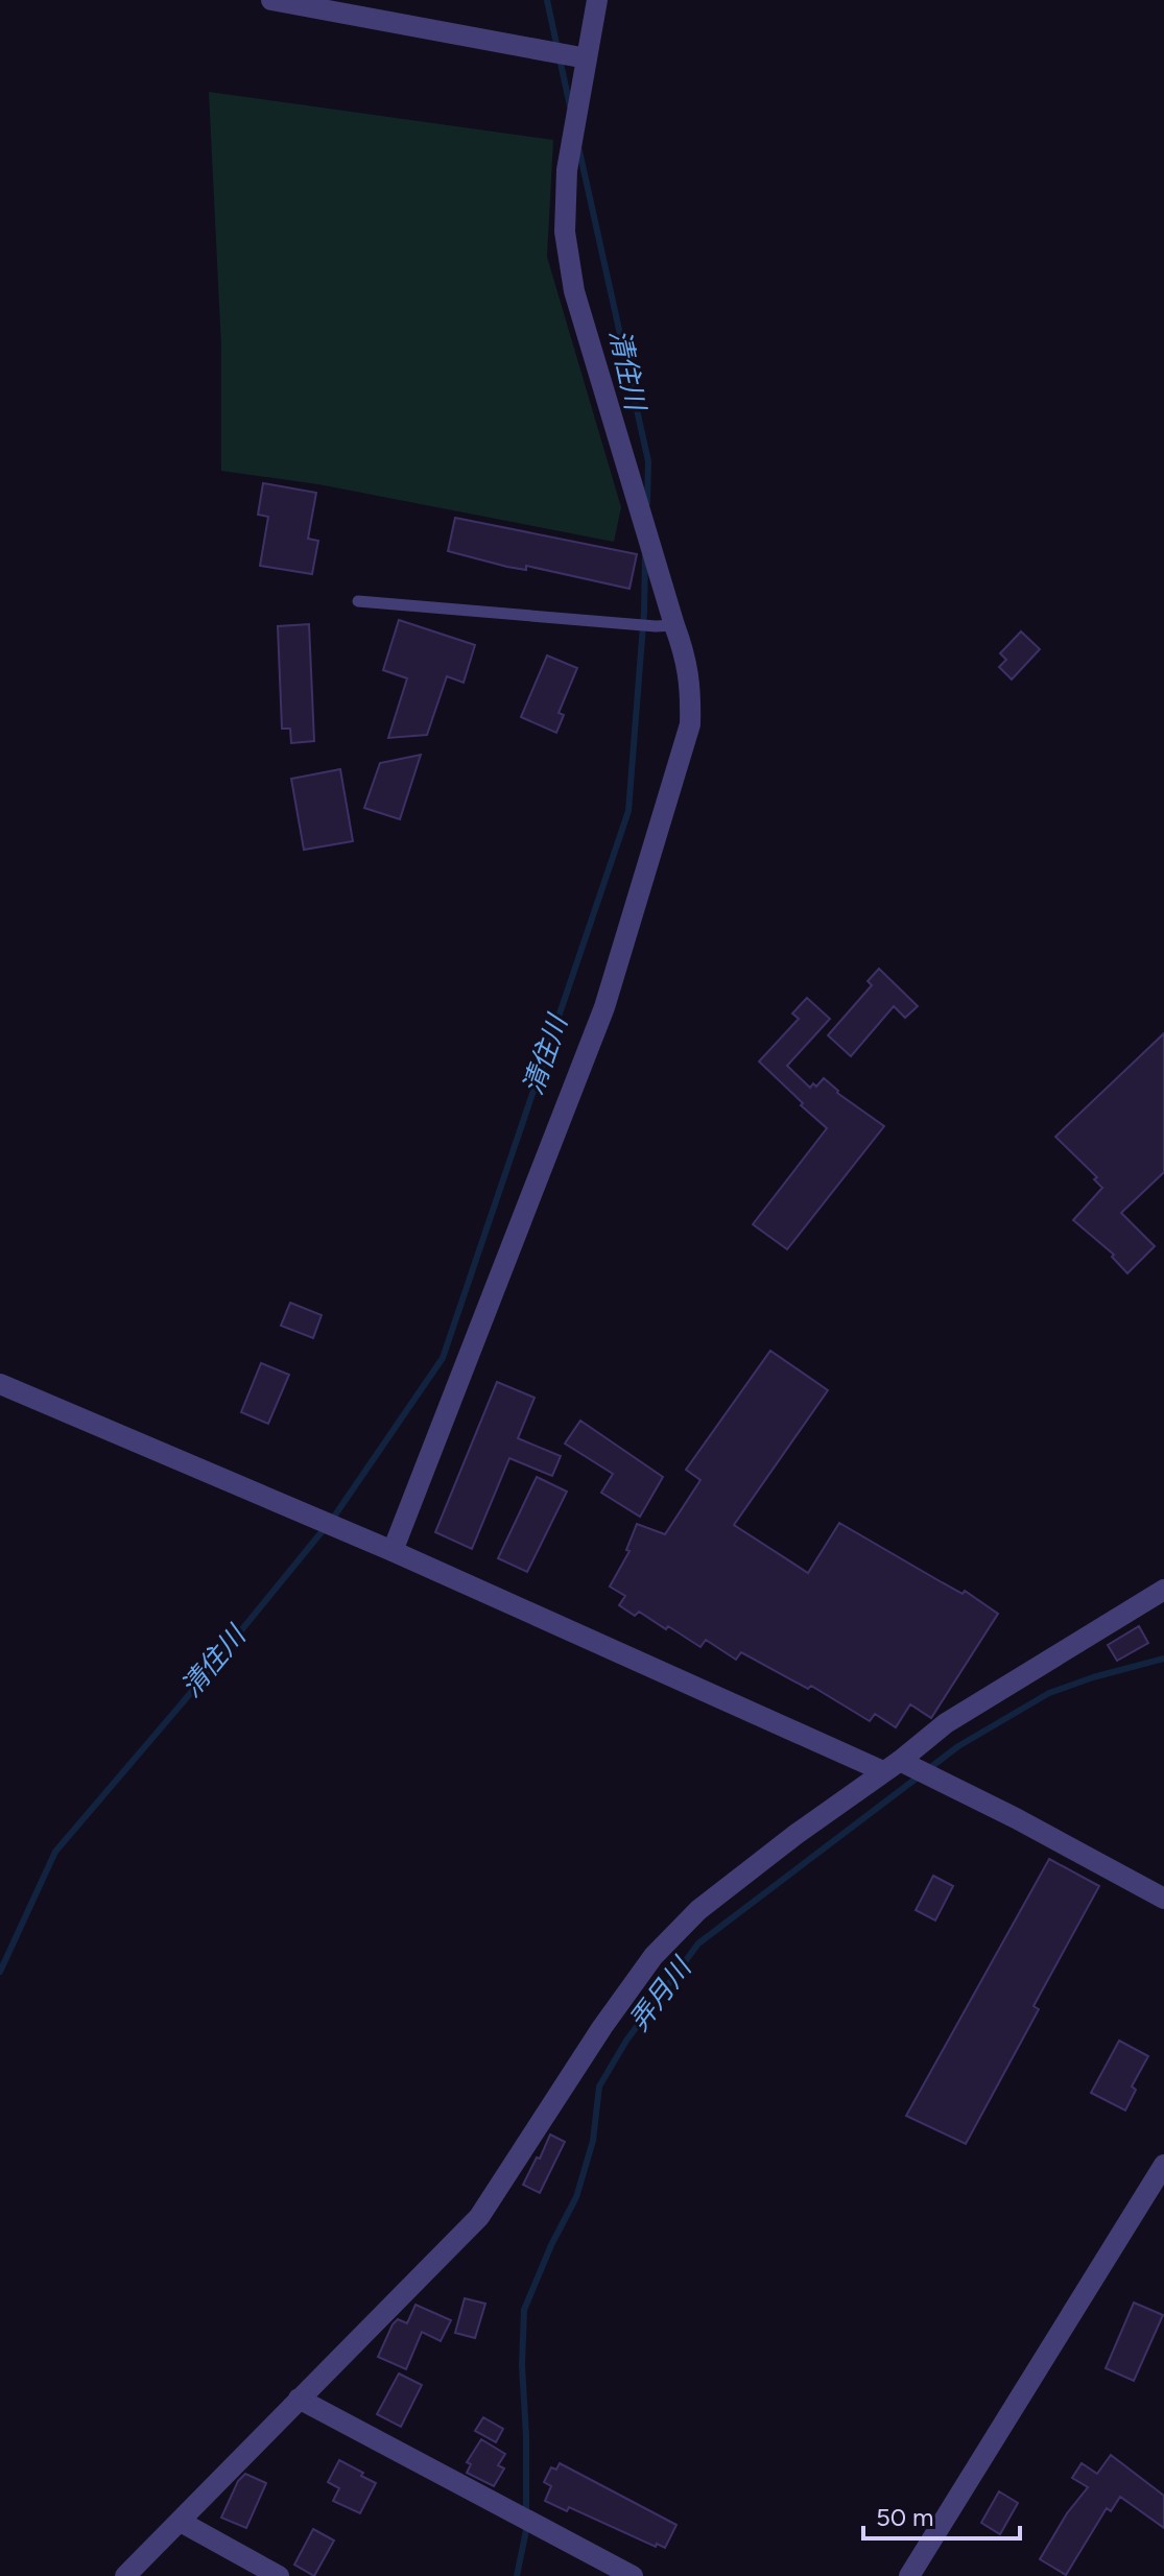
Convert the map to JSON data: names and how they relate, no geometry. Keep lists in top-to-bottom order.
{
  "water": ["清住川", "弄月川"],
  "scale_bar": "50 m"
}
